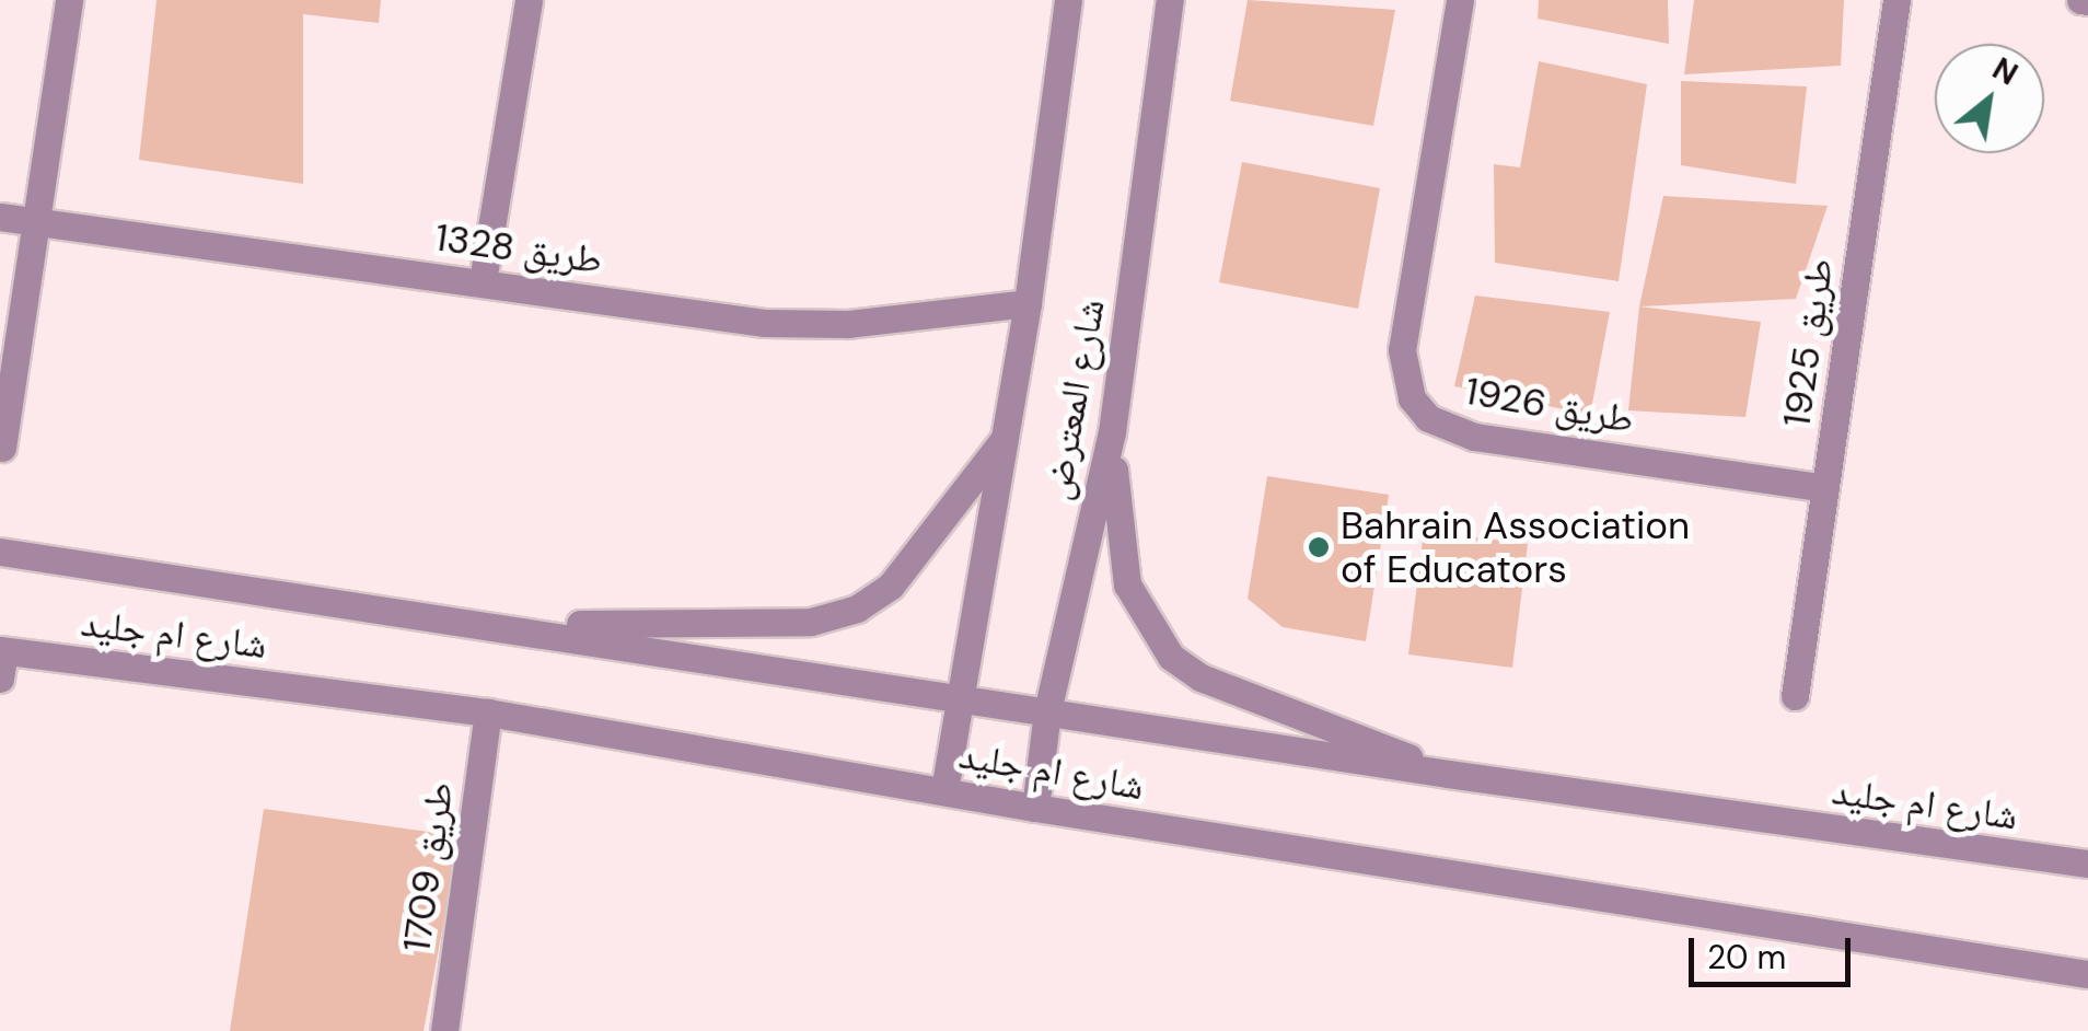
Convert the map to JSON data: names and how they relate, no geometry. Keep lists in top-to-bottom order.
{
  "streets": {
    "street": [
      "طريق 1328",
      "طريق 1925",
      "شارع المعترض",
      "طريق 1926",
      "شارع ام جليد",
      "طريق 1709"
    ]
  },
  "crossings": [
    ["طريق 1328", "شارع المعترض"],
    ["طريق 1925", "طريق 1926"],
    ["شارع المعترض", "شارع ام جليد"],
    ["شارع ام جليد", "طريق 1709"]
  ],
  "places": ["Bahrain Association of Educators"],
  "scale_bar": "20 m",
  "north": "top right"
}
